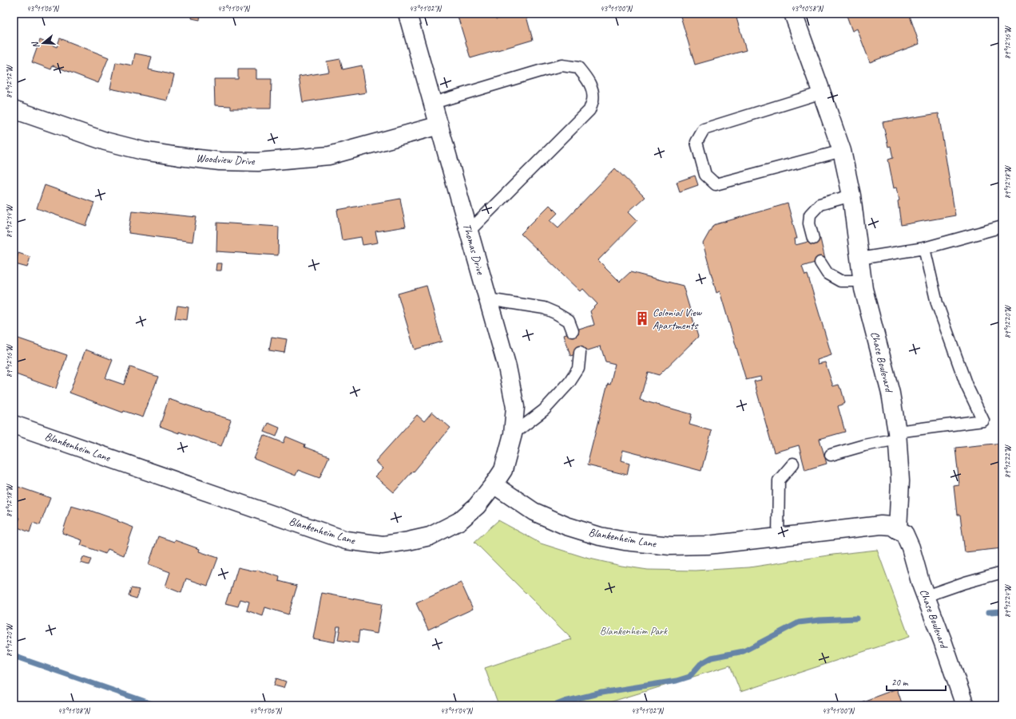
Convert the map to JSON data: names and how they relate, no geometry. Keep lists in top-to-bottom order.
{
  "streets": {
    "street": [
      "Woodview Drive",
      "Thomas Drive",
      "Chase Boulevard",
      "Blankenheim Lane"
    ]
  },
  "crossings": [
    ["Woodview Drive", "Thomas Drive"],
    ["Thomas Drive", "Blankenheim Lane"],
    ["Chase Boulevard", "Blankenheim Lane"]
  ],
  "parks": ["Blankenheim Park"],
  "places": {
    "building": ["Colonial View Apartments"]
  },
  "scale_bar": "20 m",
  "north": "left",
  "coordinates": [
    "43°11'06\"N",
    "43°11'04\"N",
    "43°11'02\"N",
    "43°11'00\"N",
    "43°10'58\"N",
    "89°12'16\"W",
    "89°12'12\"W",
    "89°12'18\"W",
    "89°12'14\"W",
    "89°12'20\"W",
    "89°12'22\"W",
    "89°12'24\"W",
    "43°11'08\"N"
  ]
}
